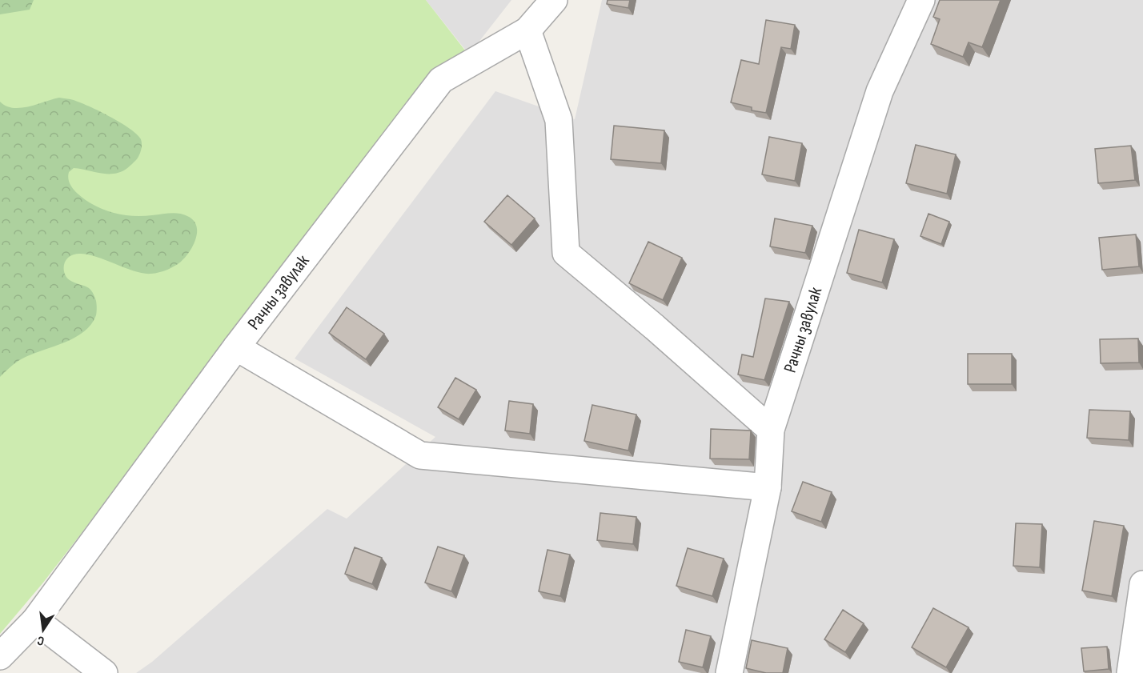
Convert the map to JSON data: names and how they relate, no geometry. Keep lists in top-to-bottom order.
{
  "streets": {
    "street": ["Рачны завулак"]
  },
  "north": "bottom"
}
